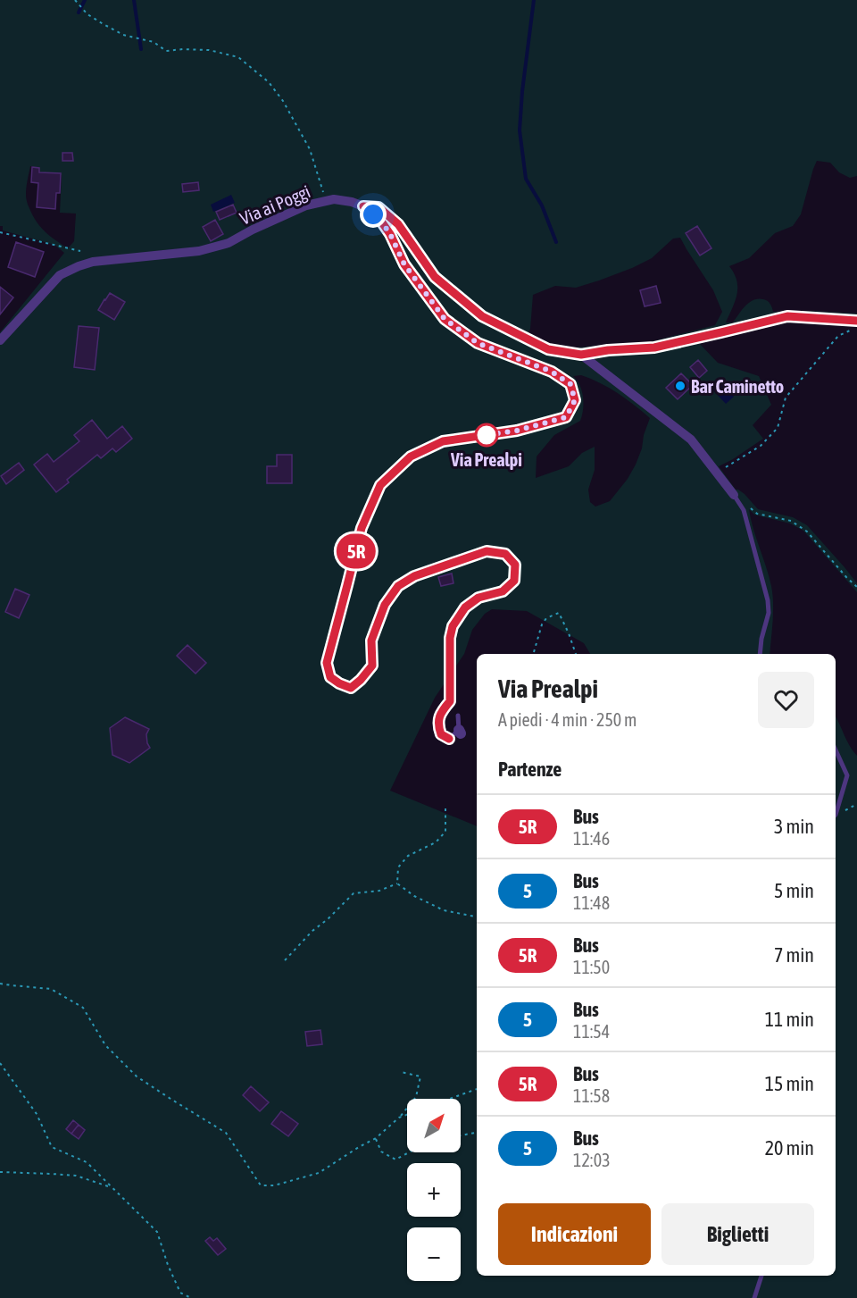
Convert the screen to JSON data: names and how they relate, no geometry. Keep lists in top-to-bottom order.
{
  "streets": {
    "street": ["Via ai Poggi"]
  },
  "places": ["Bar Caminetto", "Via Prealpi"],
  "lines": ["bus line 5R"],
  "north": "top right",
  "page": {
    "on_map": "5R",
    "heading": [
      ["Via Prealpi", "A piedi · 4 min · 250 m"],
      "Partenze"
    ],
    "list": [
      {
        "mark": "5R",
        "name": "Bus",
        "note": "11:46",
        "value": "3 min"
      },
      {
        "mark": "5",
        "name": "Bus",
        "note": "11:48",
        "value": "5 min"
      },
      {
        "mark": "5R",
        "name": "Bus",
        "note": "11:50",
        "value": "7 min"
      },
      {
        "mark": "5",
        "name": "Bus",
        "note": "11:54",
        "value": "11 min"
      },
      {
        "mark": "5R",
        "name": "Bus",
        "note": "11:58",
        "value": "15 min"
      },
      {
        "mark": "5",
        "name": "Bus",
        "note": "12:03",
        "value": "20 min"
      }
    ],
    "map_buttons": ["+", "−"],
    "buttons": ["Indicazioni", "Biglietti"]
  }
}
